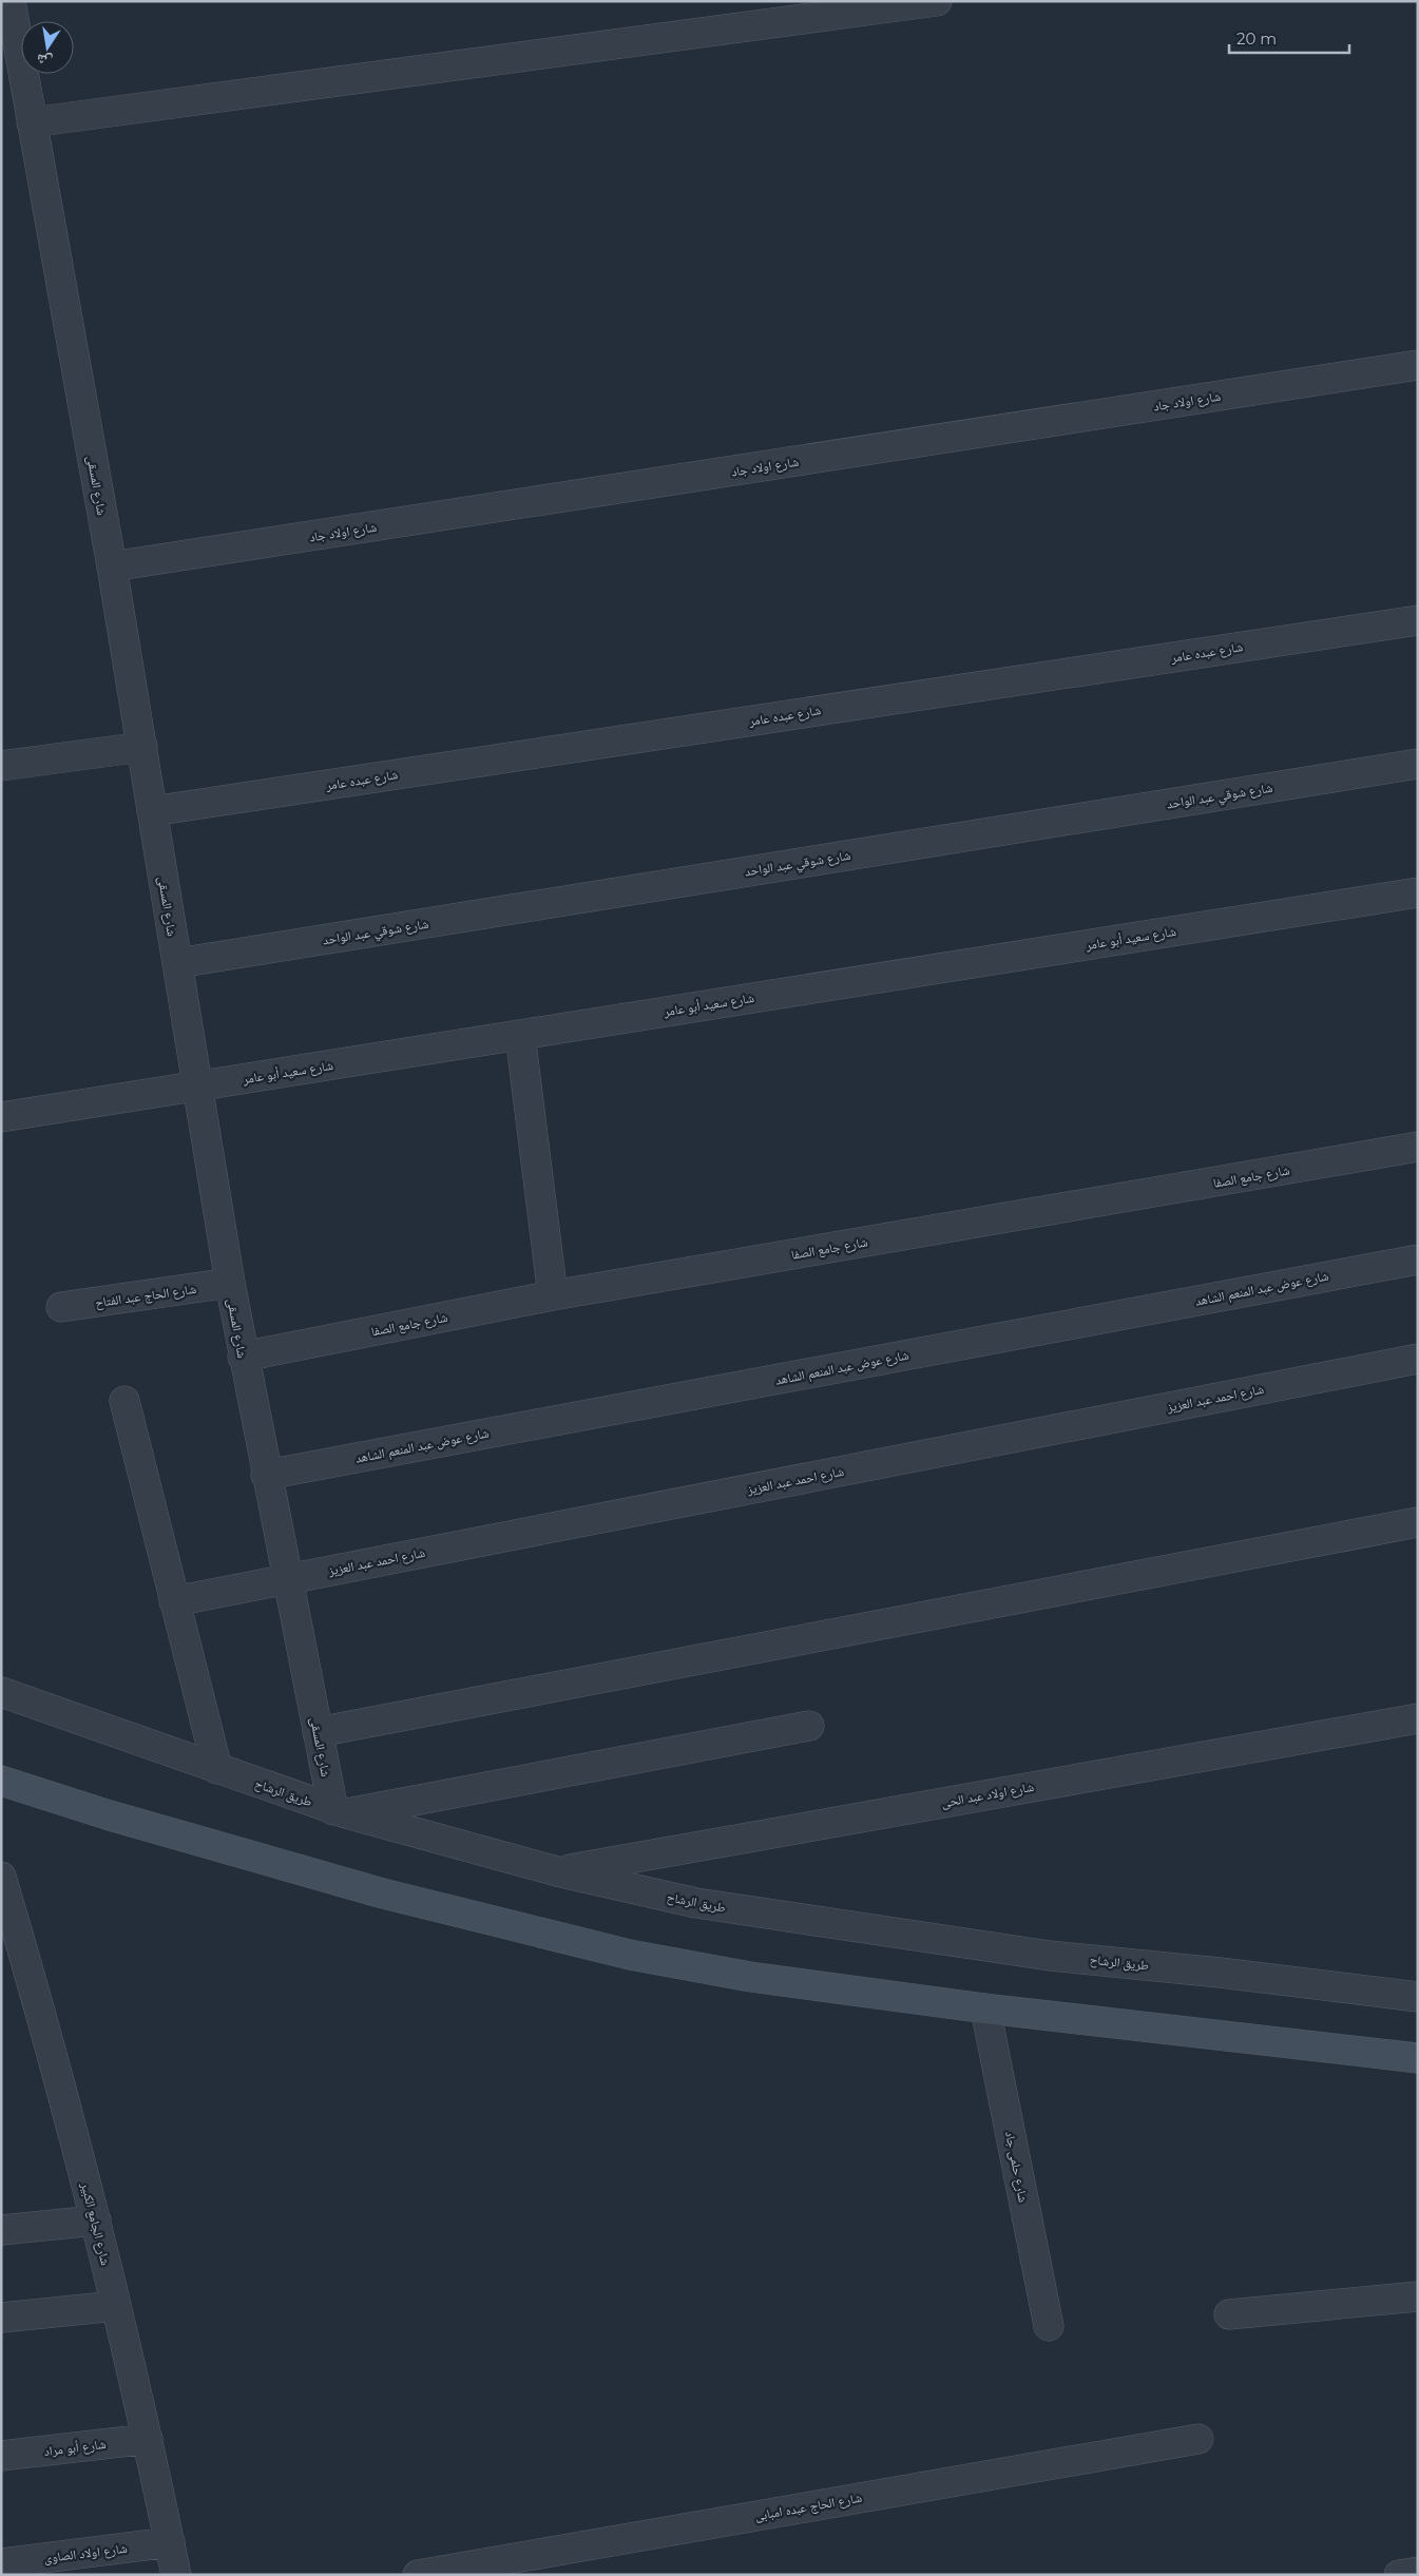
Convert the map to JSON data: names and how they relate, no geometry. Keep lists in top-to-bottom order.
{
  "streets": {
    "street": [
      "شارع اولاد جاد",
      "شارع المسقى",
      "شارع عبده عامر",
      "شارع شوقي عبد الواحد",
      "شارع سعيد أبو عامر",
      "شارع جامع الصفا",
      "شارع عوض عبد المنعم الشاهد",
      "شارع الحاج عبد الفتاح",
      "شارع احمد عبد العزيز",
      "طريق الرشاح",
      "شارع اولاد عبد الحى",
      "شارع حلمى جاد",
      "شارع الجامع الكبير",
      "شارع أبو مراد",
      "شارع الحاج عبده امبابى",
      "شارع اولاد الصاوى"
    ]
  },
  "crossings": [
    ["شارع اولاد جاد", "شارع المسقى"],
    ["شارع المسقى", "شارع عبده عامر"],
    ["شارع المسقى", "شارع شوقي عبد الواحد"],
    ["شارع المسقى", "شارع سعيد أبو عامر"],
    ["شارع المسقى", "شارع جامع الصفا"],
    ["شارع المسقى", "شارع عوض عبد المنعم الشاهد"],
    ["شارع المسقى", "شارع الحاج عبد الفتاح"],
    ["شارع المسقى", "شارع احمد عبد العزيز"],
    ["شارع المسقى", "طريق الرشاح"],
    ["طريق الرشاح", "شارع اولاد عبد الحى"],
    ["شارع الجامع الكبير", "شارع أبو مراد"],
    ["شارع الجامع الكبير", "شارع اولاد الصاوى"]
  ],
  "scale_bar": "20 m",
  "north": "bottom"
}
